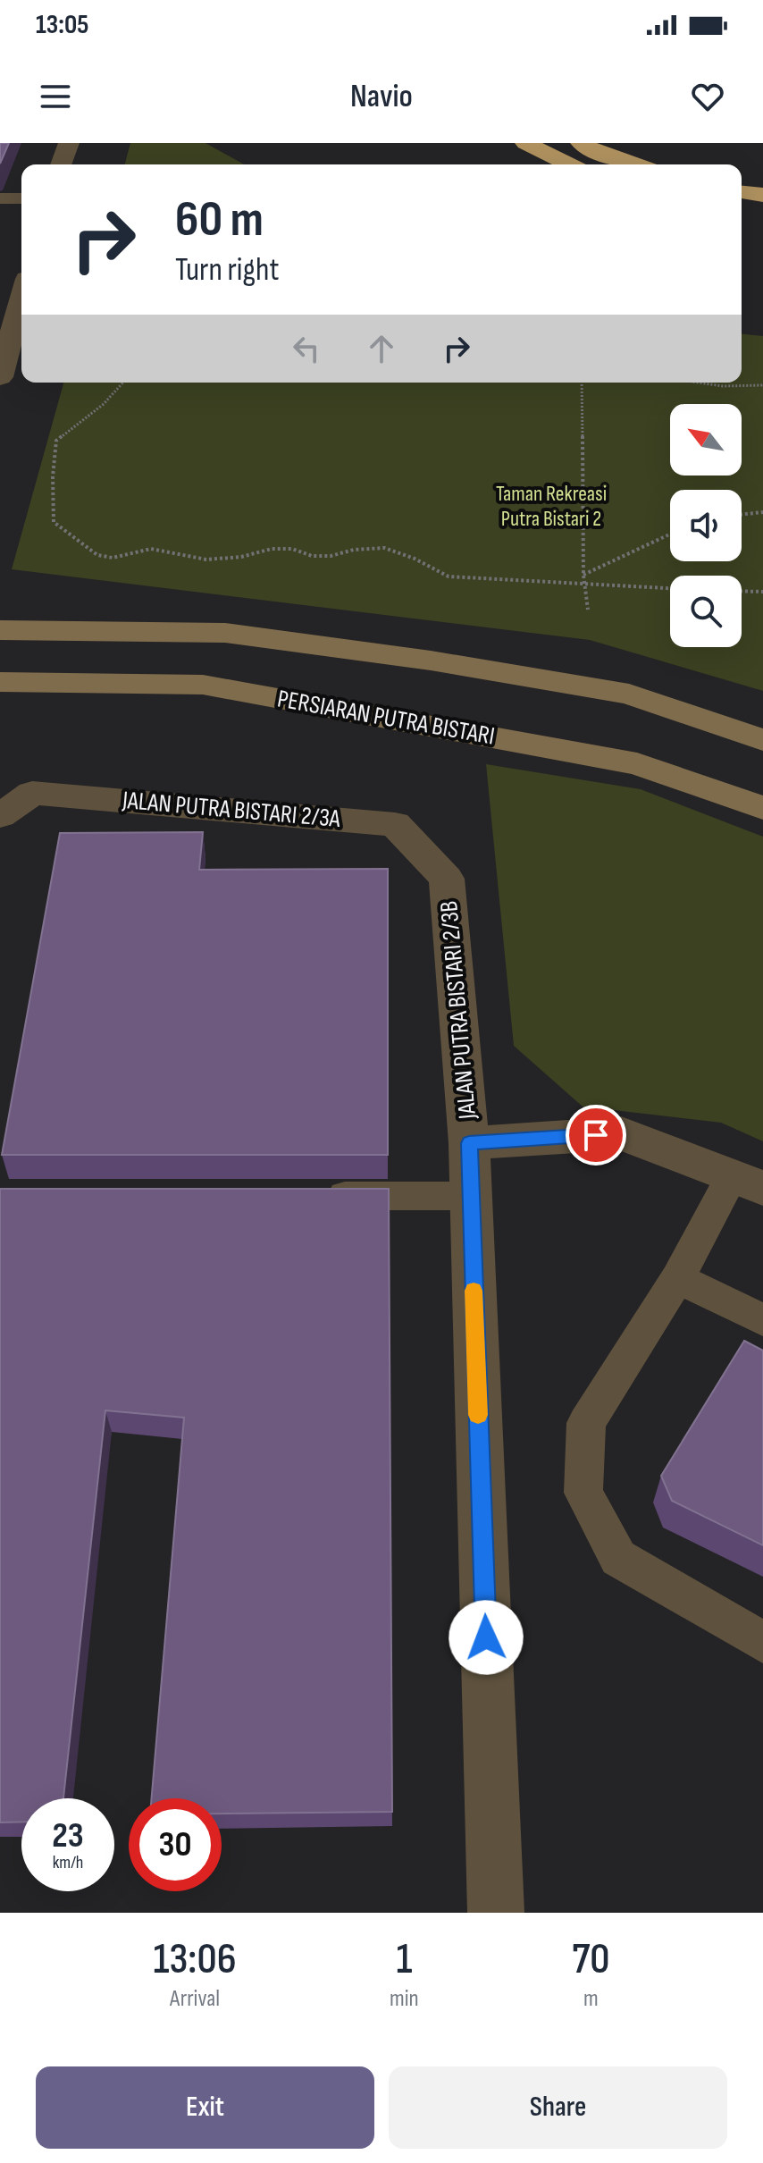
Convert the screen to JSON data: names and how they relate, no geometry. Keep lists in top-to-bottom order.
{
  "streets": {
    "main road": ["PERSIARAN PUTRA BISTARI"],
    "street": ["JALAN PUTRA BISTARI 2/3A", "JALAN PUTRA BISTARI 2/3B"]
  },
  "crossings": [
    ["JALAN PUTRA BISTARI 2/3A", "JALAN PUTRA BISTARI 2/3B"]
  ],
  "parks": ["Taman Rekreasi Putra Bistari 2"],
  "north": "top left",
  "page": {
    "status": "13:05",
    "header": "Navio",
    "turn": ["60 m", "Turn right"],
    "speed": "23 km/h",
    "limit": "30",
    "eta": [
      "13:06",
      "Arrival",
      "1",
      "min",
      "70",
      "m"
    ],
    "buttons": ["Exit", "Share"]
  }
}
